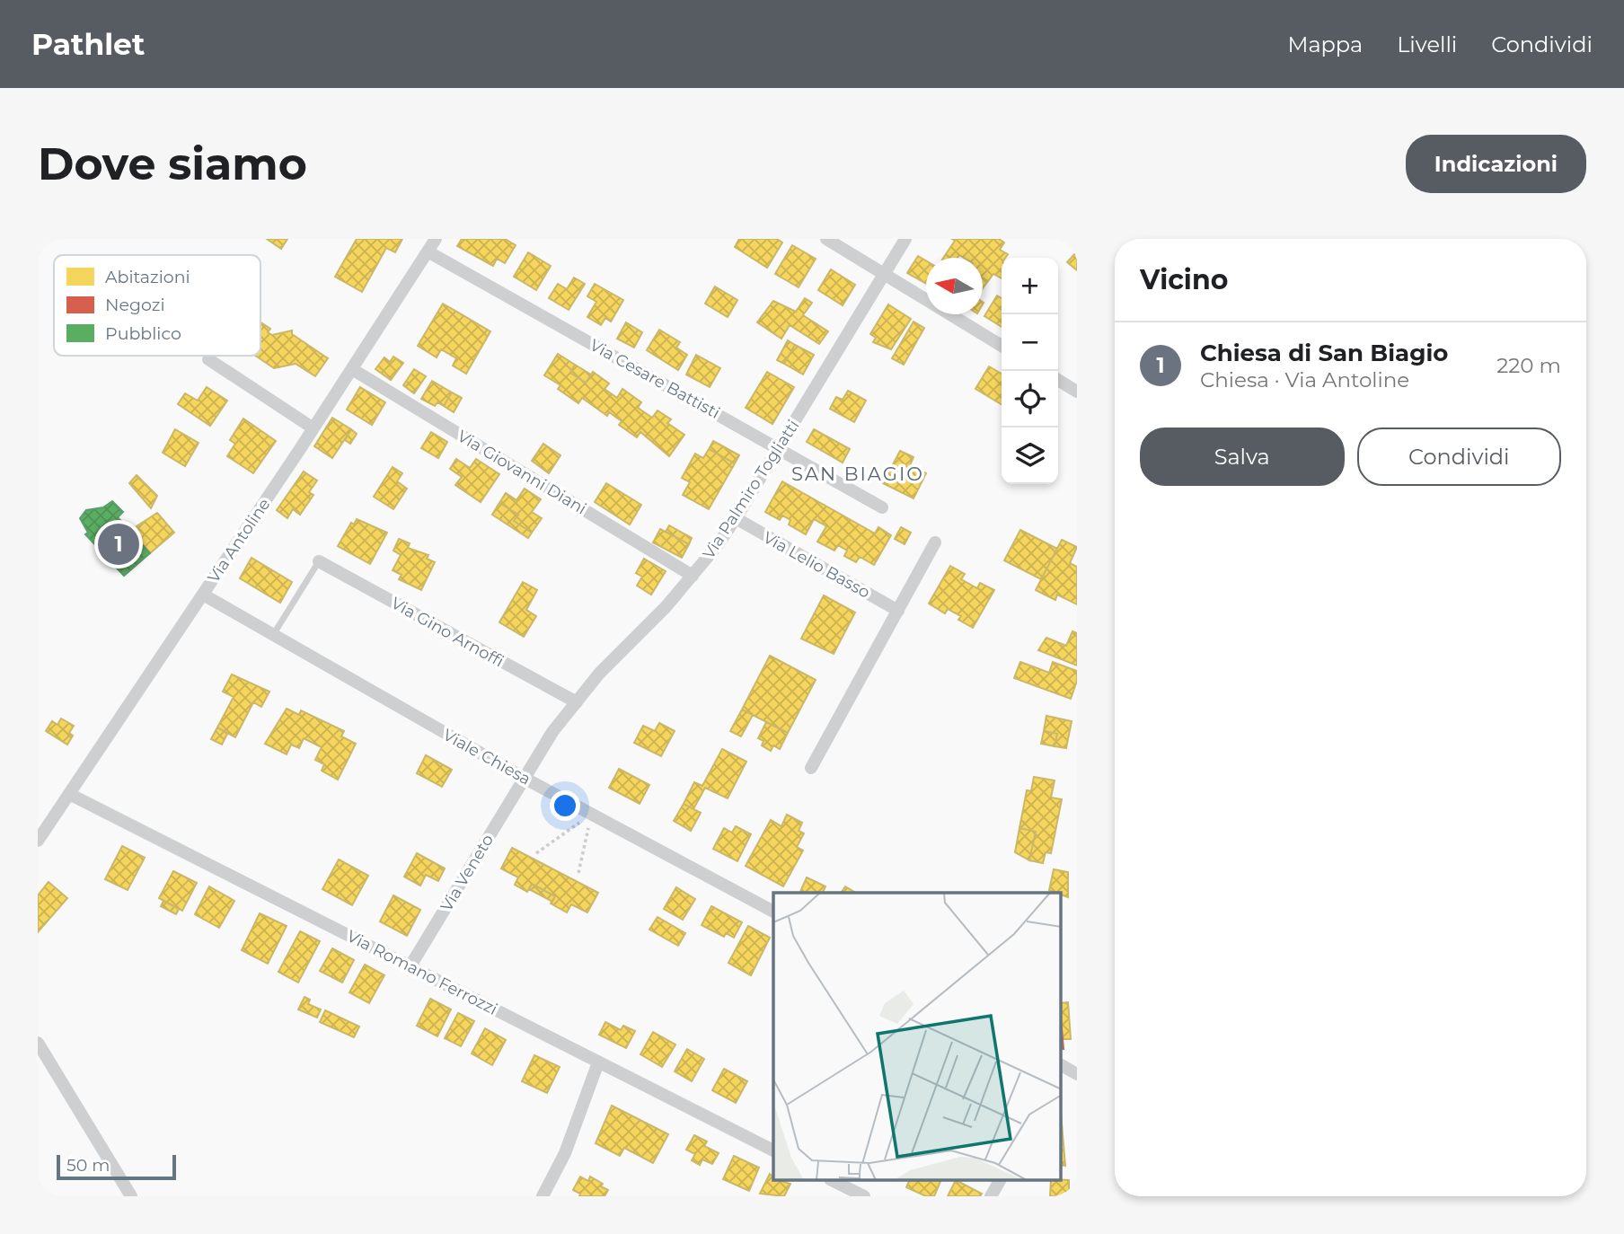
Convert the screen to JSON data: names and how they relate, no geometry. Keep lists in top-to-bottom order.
{
  "streets": {
    "street": [
      "Via Cesare Battisti",
      "Via Giovanni Diani",
      "Via Palmiro Togliatti",
      "Via Antoline",
      "Via Lelio Basso",
      "Via Gino Arnoffi",
      "Viale Chiesa",
      "Via Veneto",
      "Via Romano Ferrozzi"
    ]
  },
  "crossings": [
    ["Via Cesare Battisti", "Via Palmiro Togliatti"],
    ["Via Cesare Battisti", "Via Antoline"],
    ["Via Giovanni Diani", "Via Palmiro Togliatti"],
    ["Via Giovanni Diani", "Via Antoline"],
    ["Via Palmiro Togliatti", "Via Lelio Basso"],
    ["Via Palmiro Togliatti", "Via Gino Arnoffi"],
    ["Via Palmiro Togliatti", "Viale Chiesa"],
    ["Via Palmiro Togliatti", "Via Veneto"],
    ["Via Antoline", "Viale Chiesa"],
    ["Via Antoline", "Via Romano Ferrozzi"],
    ["Viale Chiesa", "Via Veneto"],
    ["Via Veneto", "Via Romano Ferrozzi"]
  ],
  "districts": ["SAN BIAGIO"],
  "legend": ["Abitazioni", "Negozi", "Pubblico"],
  "scale_bar": "50 m",
  "north": "left",
  "page": {
    "header": "Pathlet",
    "nav": ["Mappa", "Livelli", "Condividi"],
    "buttons": [
      "Indicazioni",
      ["Salva", "Condividi"]
    ],
    "title": "Dove siamo",
    "heading": "Vicino",
    "map_buttons": ["+", "−"],
    "list": [
      {
        "mark": "1",
        "name": "Chiesa di San Biagio",
        "note": "Chiesa · Via Antoline",
        "value": "220 m"
      }
    ],
    "pins": "1",
    "scale": "50 m"
  }
}
